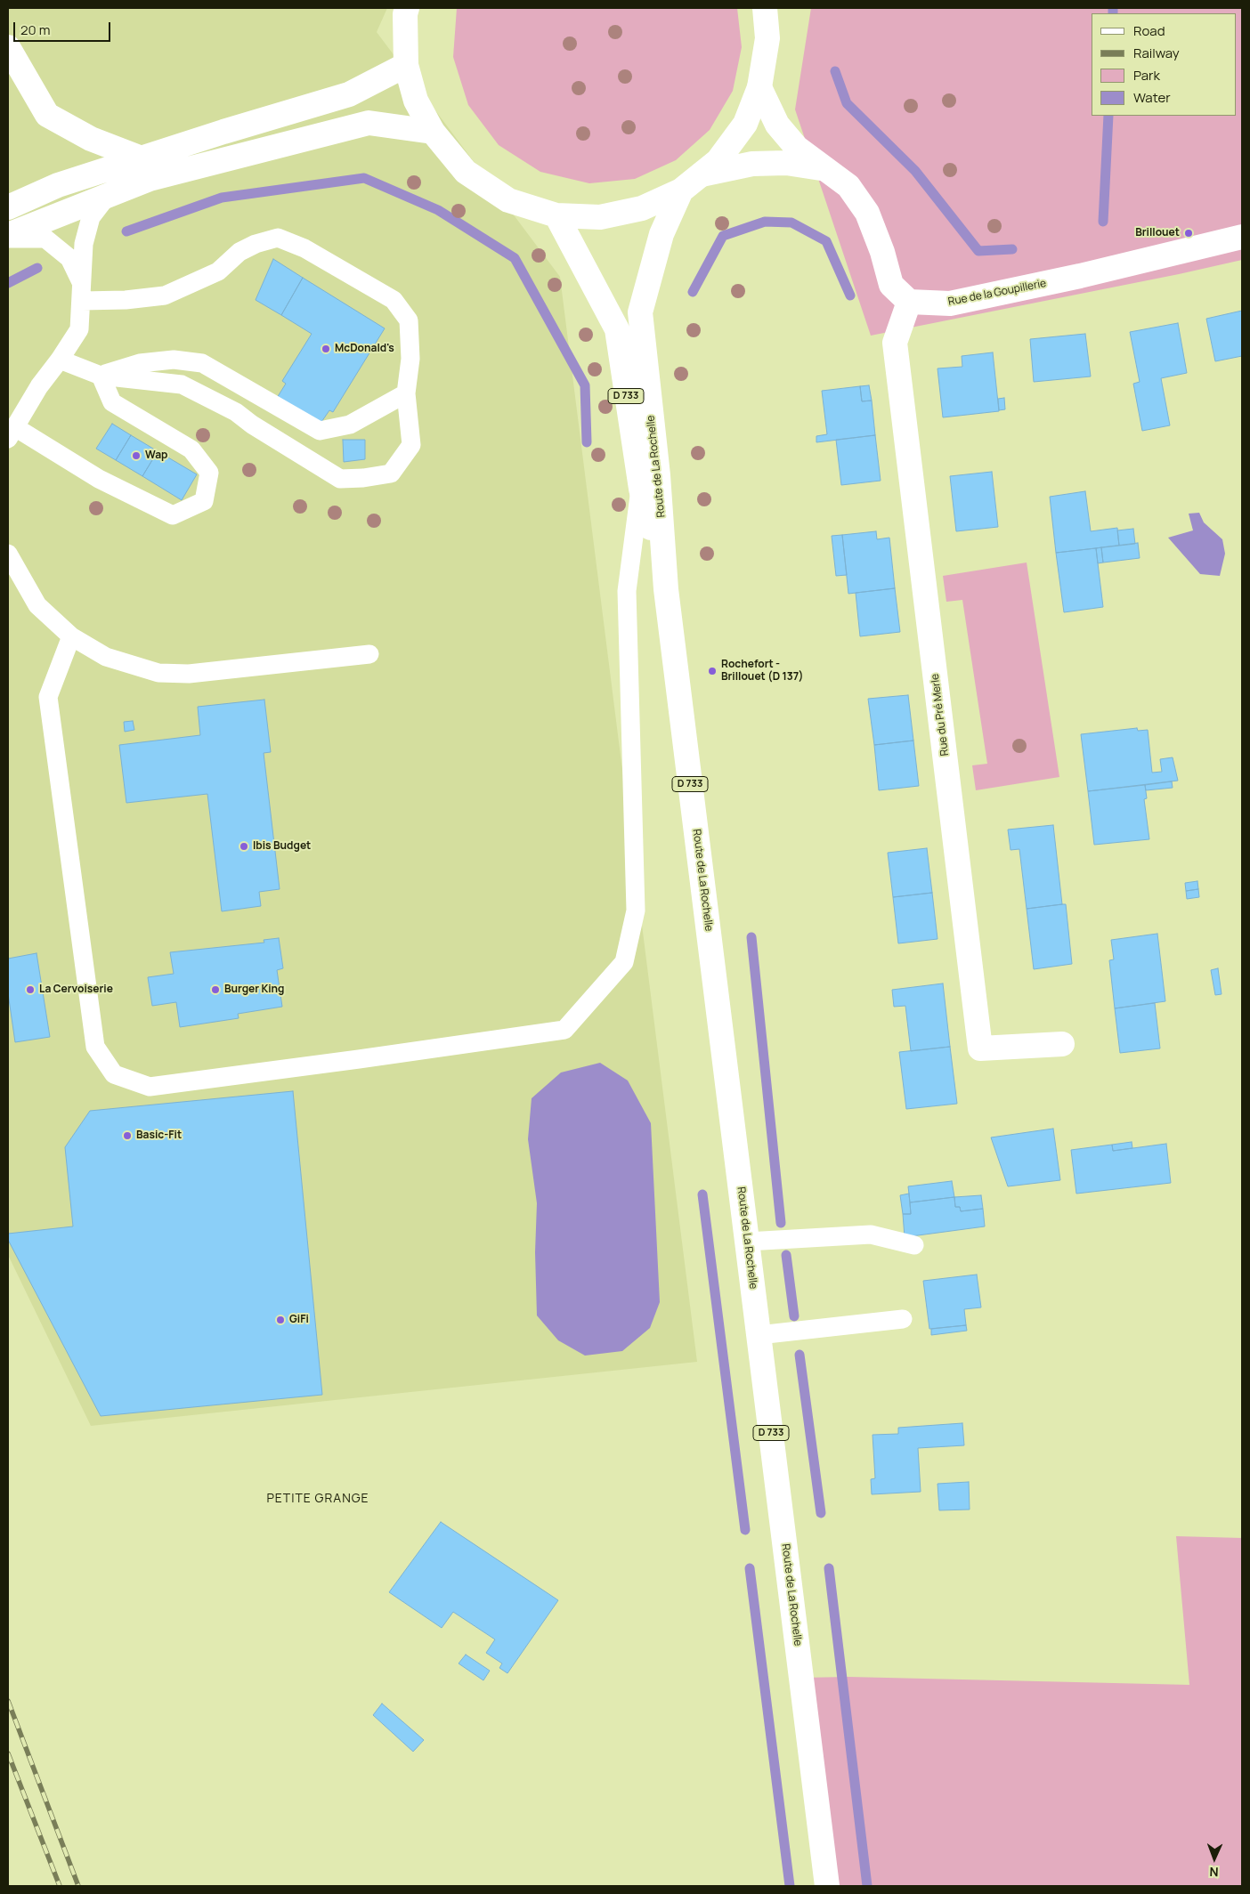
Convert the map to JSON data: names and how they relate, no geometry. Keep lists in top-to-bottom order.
{
  "streets": {
    "main road": [
      "Rue de la Goupillerie",
      "D 733",
      "Route de La Rochelle",
      "Rue du Pré Merle"
    ]
  },
  "crossings": [
    ["Rue de la Goupillerie", "Rue du Pré Merle"]
  ],
  "districts": ["PETITE GRANGE"],
  "places": [
    "Brillouet",
    "McDonald's",
    "Wap",
    "Rochefort - Brillouet (D 137)",
    "Ibis Budget",
    "La Cervoiserie",
    "Burger King",
    "Basic-Fit",
    "GiFi"
  ],
  "legend": [
    "Road",
    "Railway",
    "Park",
    "Water"
  ],
  "scale_bar": "20 m",
  "north": "bottom"
}
